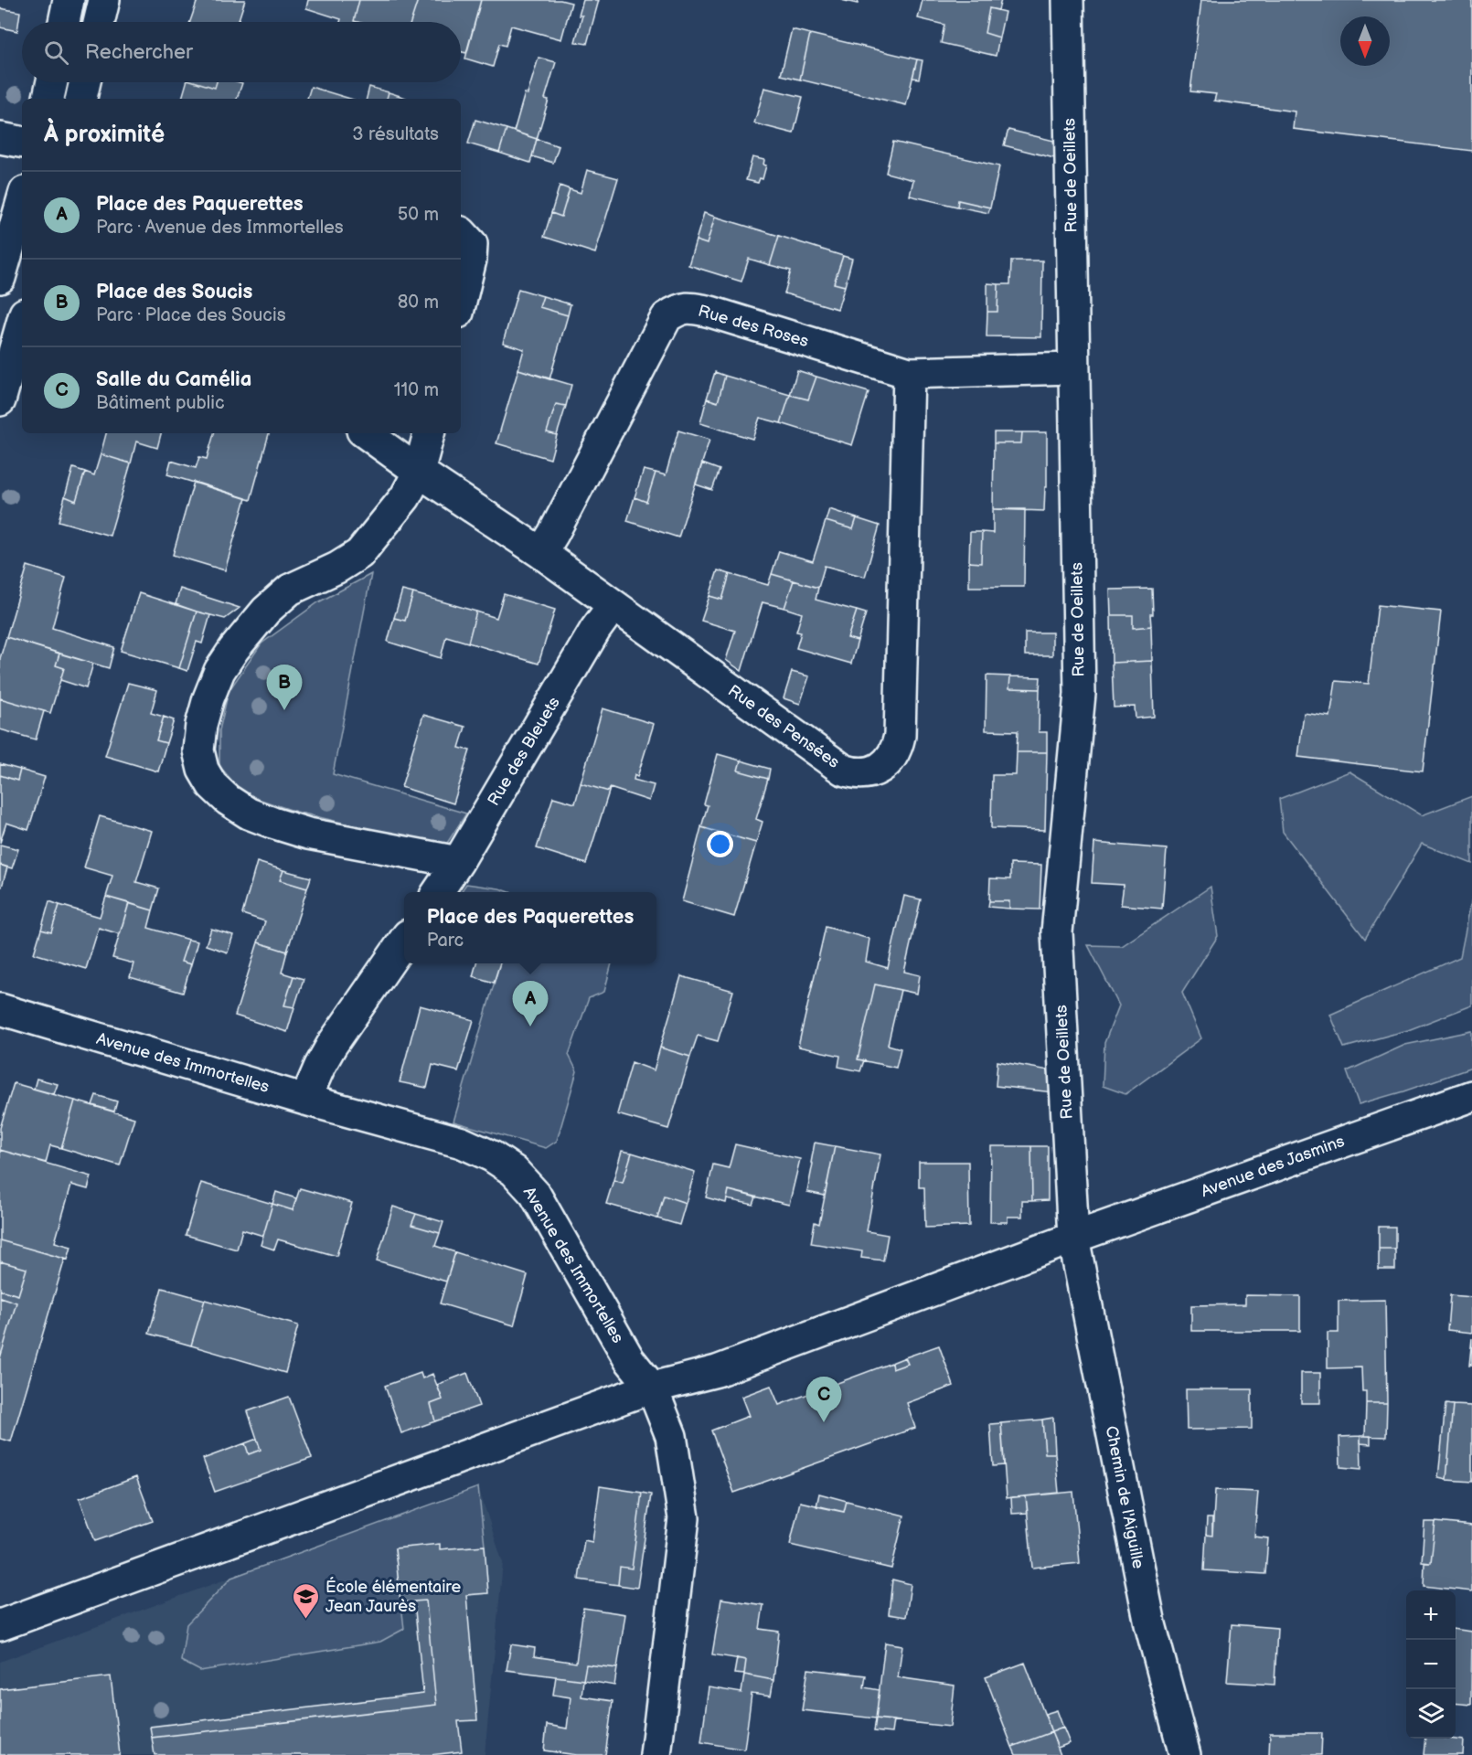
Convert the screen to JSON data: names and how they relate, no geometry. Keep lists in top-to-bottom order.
{
  "streets": {
    "street": [
      "Rue de Oeillets",
      "Rue des Roses",
      "Rue des Pensées",
      "Rue des Bleuets",
      "Avenue des Immortelles",
      "Avenue des Jasmins",
      "Chemin de l'Aiguille"
    ]
  },
  "crossings": [
    ["Rue de Oeillets", "Rue des Roses"],
    ["Rue de Oeillets", "Avenue des Jasmins"],
    ["Rue de Oeillets", "Chemin de l'Aiguille"],
    ["Rue des Roses", "Rue des Pensées"],
    ["Rue des Pensées", "Rue des Bleuets"],
    ["Avenue des Immortelles", "Avenue des Jasmins"],
    ["Avenue des Jasmins", "Chemin de l'Aiguille"]
  ],
  "places": {
    "school or university": ["École élémentaire Jean Jaurès"]
  },
  "north": "bottom",
  "page": {
    "search": "Rechercher",
    "heading": ["À proximité", "3 résultats"],
    "list": [
      {
        "mark": "A",
        "name": "Place des Paquerettes",
        "note": "Parc · Avenue des Immortelles",
        "value": "50 m"
      },
      {
        "mark": "B",
        "name": "Place des Soucis",
        "note": "Parc · Place des Soucis",
        "value": "80 m"
      },
      {
        "mark": "C",
        "name": "Salle du Camélia",
        "note": "Bâtiment public",
        "value": "110 m"
      }
    ],
    "pins": ["B", "A", "C"],
    "popup": ["Place des Paquerettes", "Parc"],
    "map_buttons": ["+", "−"]
  }
}
